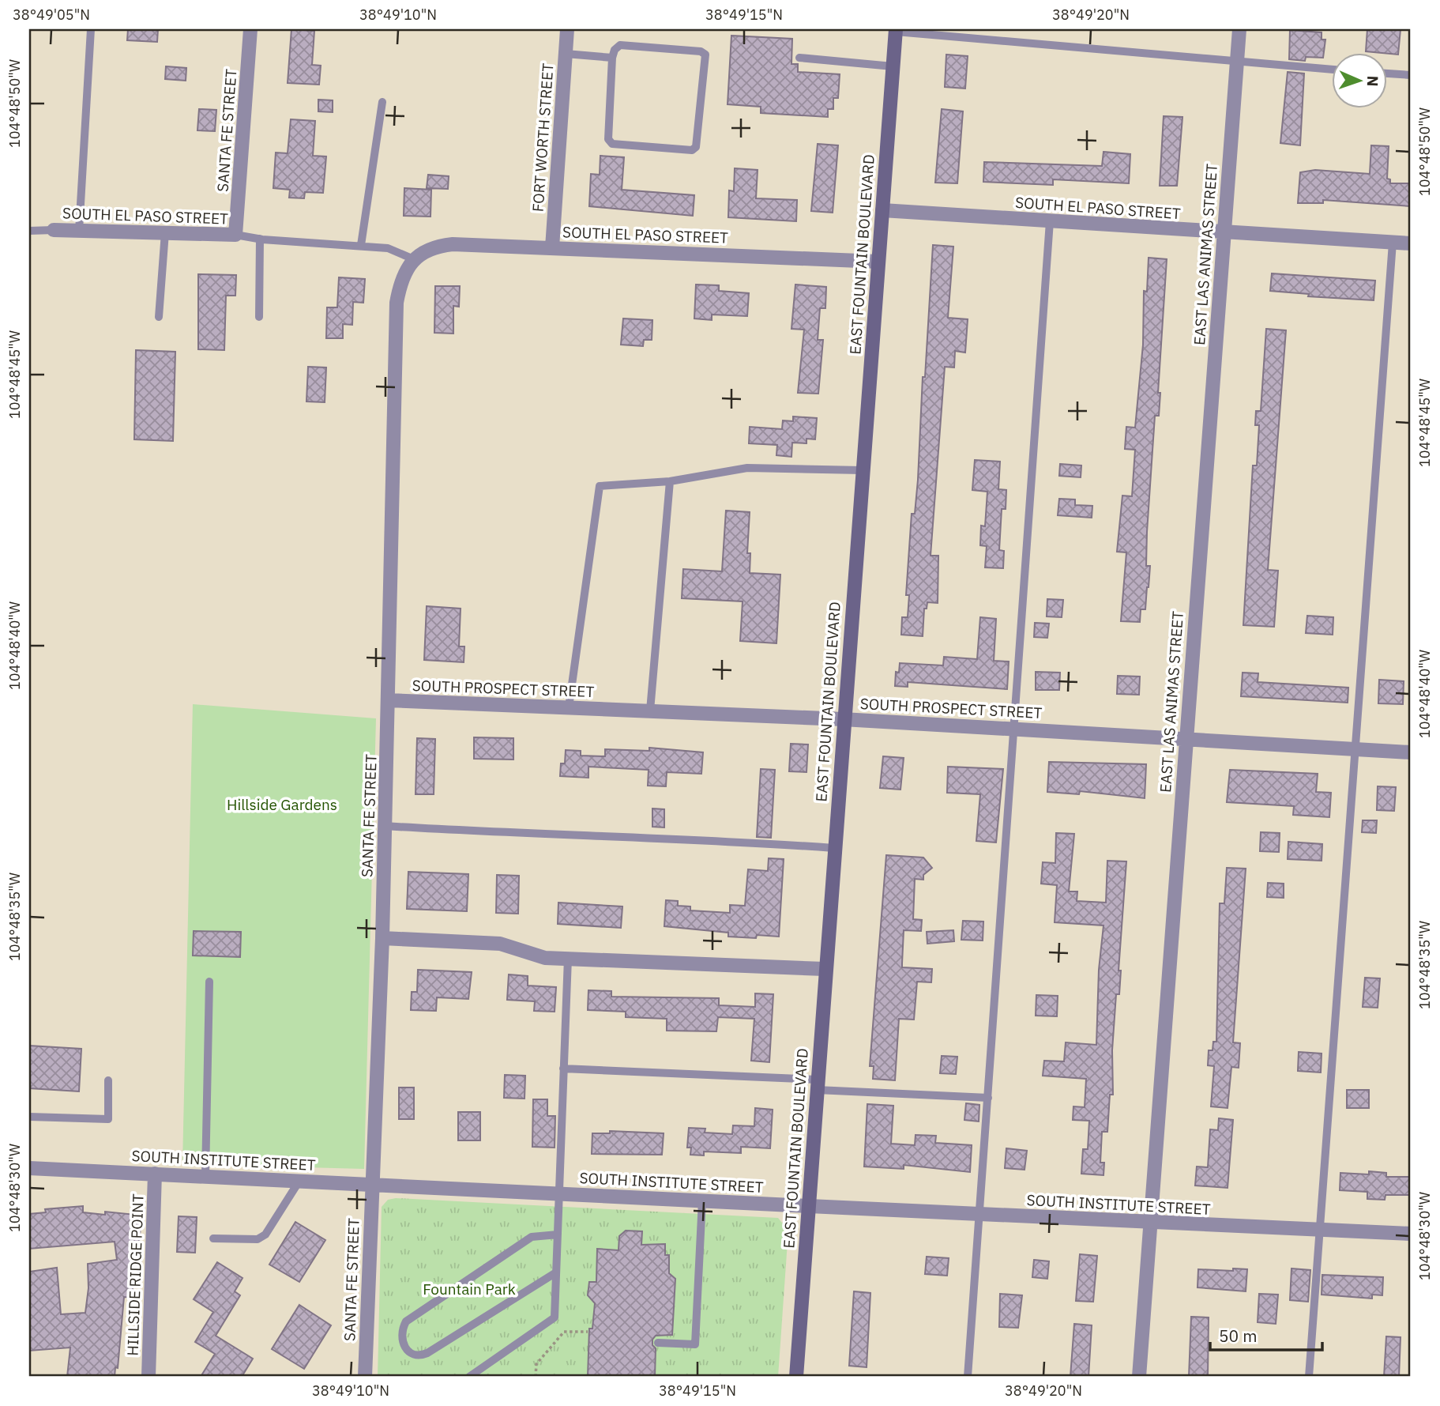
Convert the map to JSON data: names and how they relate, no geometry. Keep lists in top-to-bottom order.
{
  "streets": {
    "main road": ["EAST FOUNTAIN BOULEVARD"],
    "street": [
      "SANTA FE STREET",
      "FORT WORTH STREET",
      "SOUTH EL PASO STREET",
      "EAST LAS ANIMAS STREET",
      "SOUTH PROSPECT STREET",
      "SOUTH INSTITUTE STREET",
      "HILLSIDE RIDGE POINT"
    ]
  },
  "crossings": [
    ["SANTA FE STREET", "SOUTH EL PASO STREET"],
    ["SANTA FE STREET", "SOUTH PROSPECT STREET"],
    ["SANTA FE STREET", "SOUTH INSTITUTE STREET"],
    ["FORT WORTH STREET", "SOUTH EL PASO STREET"],
    ["SOUTH EL PASO STREET", "EAST FOUNTAIN BOULEVARD"],
    ["SOUTH EL PASO STREET", "EAST LAS ANIMAS STREET"],
    ["EAST FOUNTAIN BOULEVARD", "SOUTH PROSPECT STREET"],
    ["EAST FOUNTAIN BOULEVARD", "SOUTH INSTITUTE STREET"],
    ["EAST LAS ANIMAS STREET", "SOUTH PROSPECT STREET"],
    ["EAST LAS ANIMAS STREET", "SOUTH INSTITUTE STREET"],
    ["SOUTH INSTITUTE STREET", "HILLSIDE RIDGE POINT"]
  ],
  "parks": ["Hillside Gardens", "Fountain Park"],
  "scale_bar": "50 m",
  "north": "right",
  "coordinates": [
    "38°49'05\"N",
    "38°49'10\"N",
    "38°49'15\"N",
    "38°49'20\"N",
    "104°48'50\"W",
    "104°48'45\"W",
    "104°48'40\"W",
    "104°48'35\"W",
    "104°48'30\"W"
  ]
}
